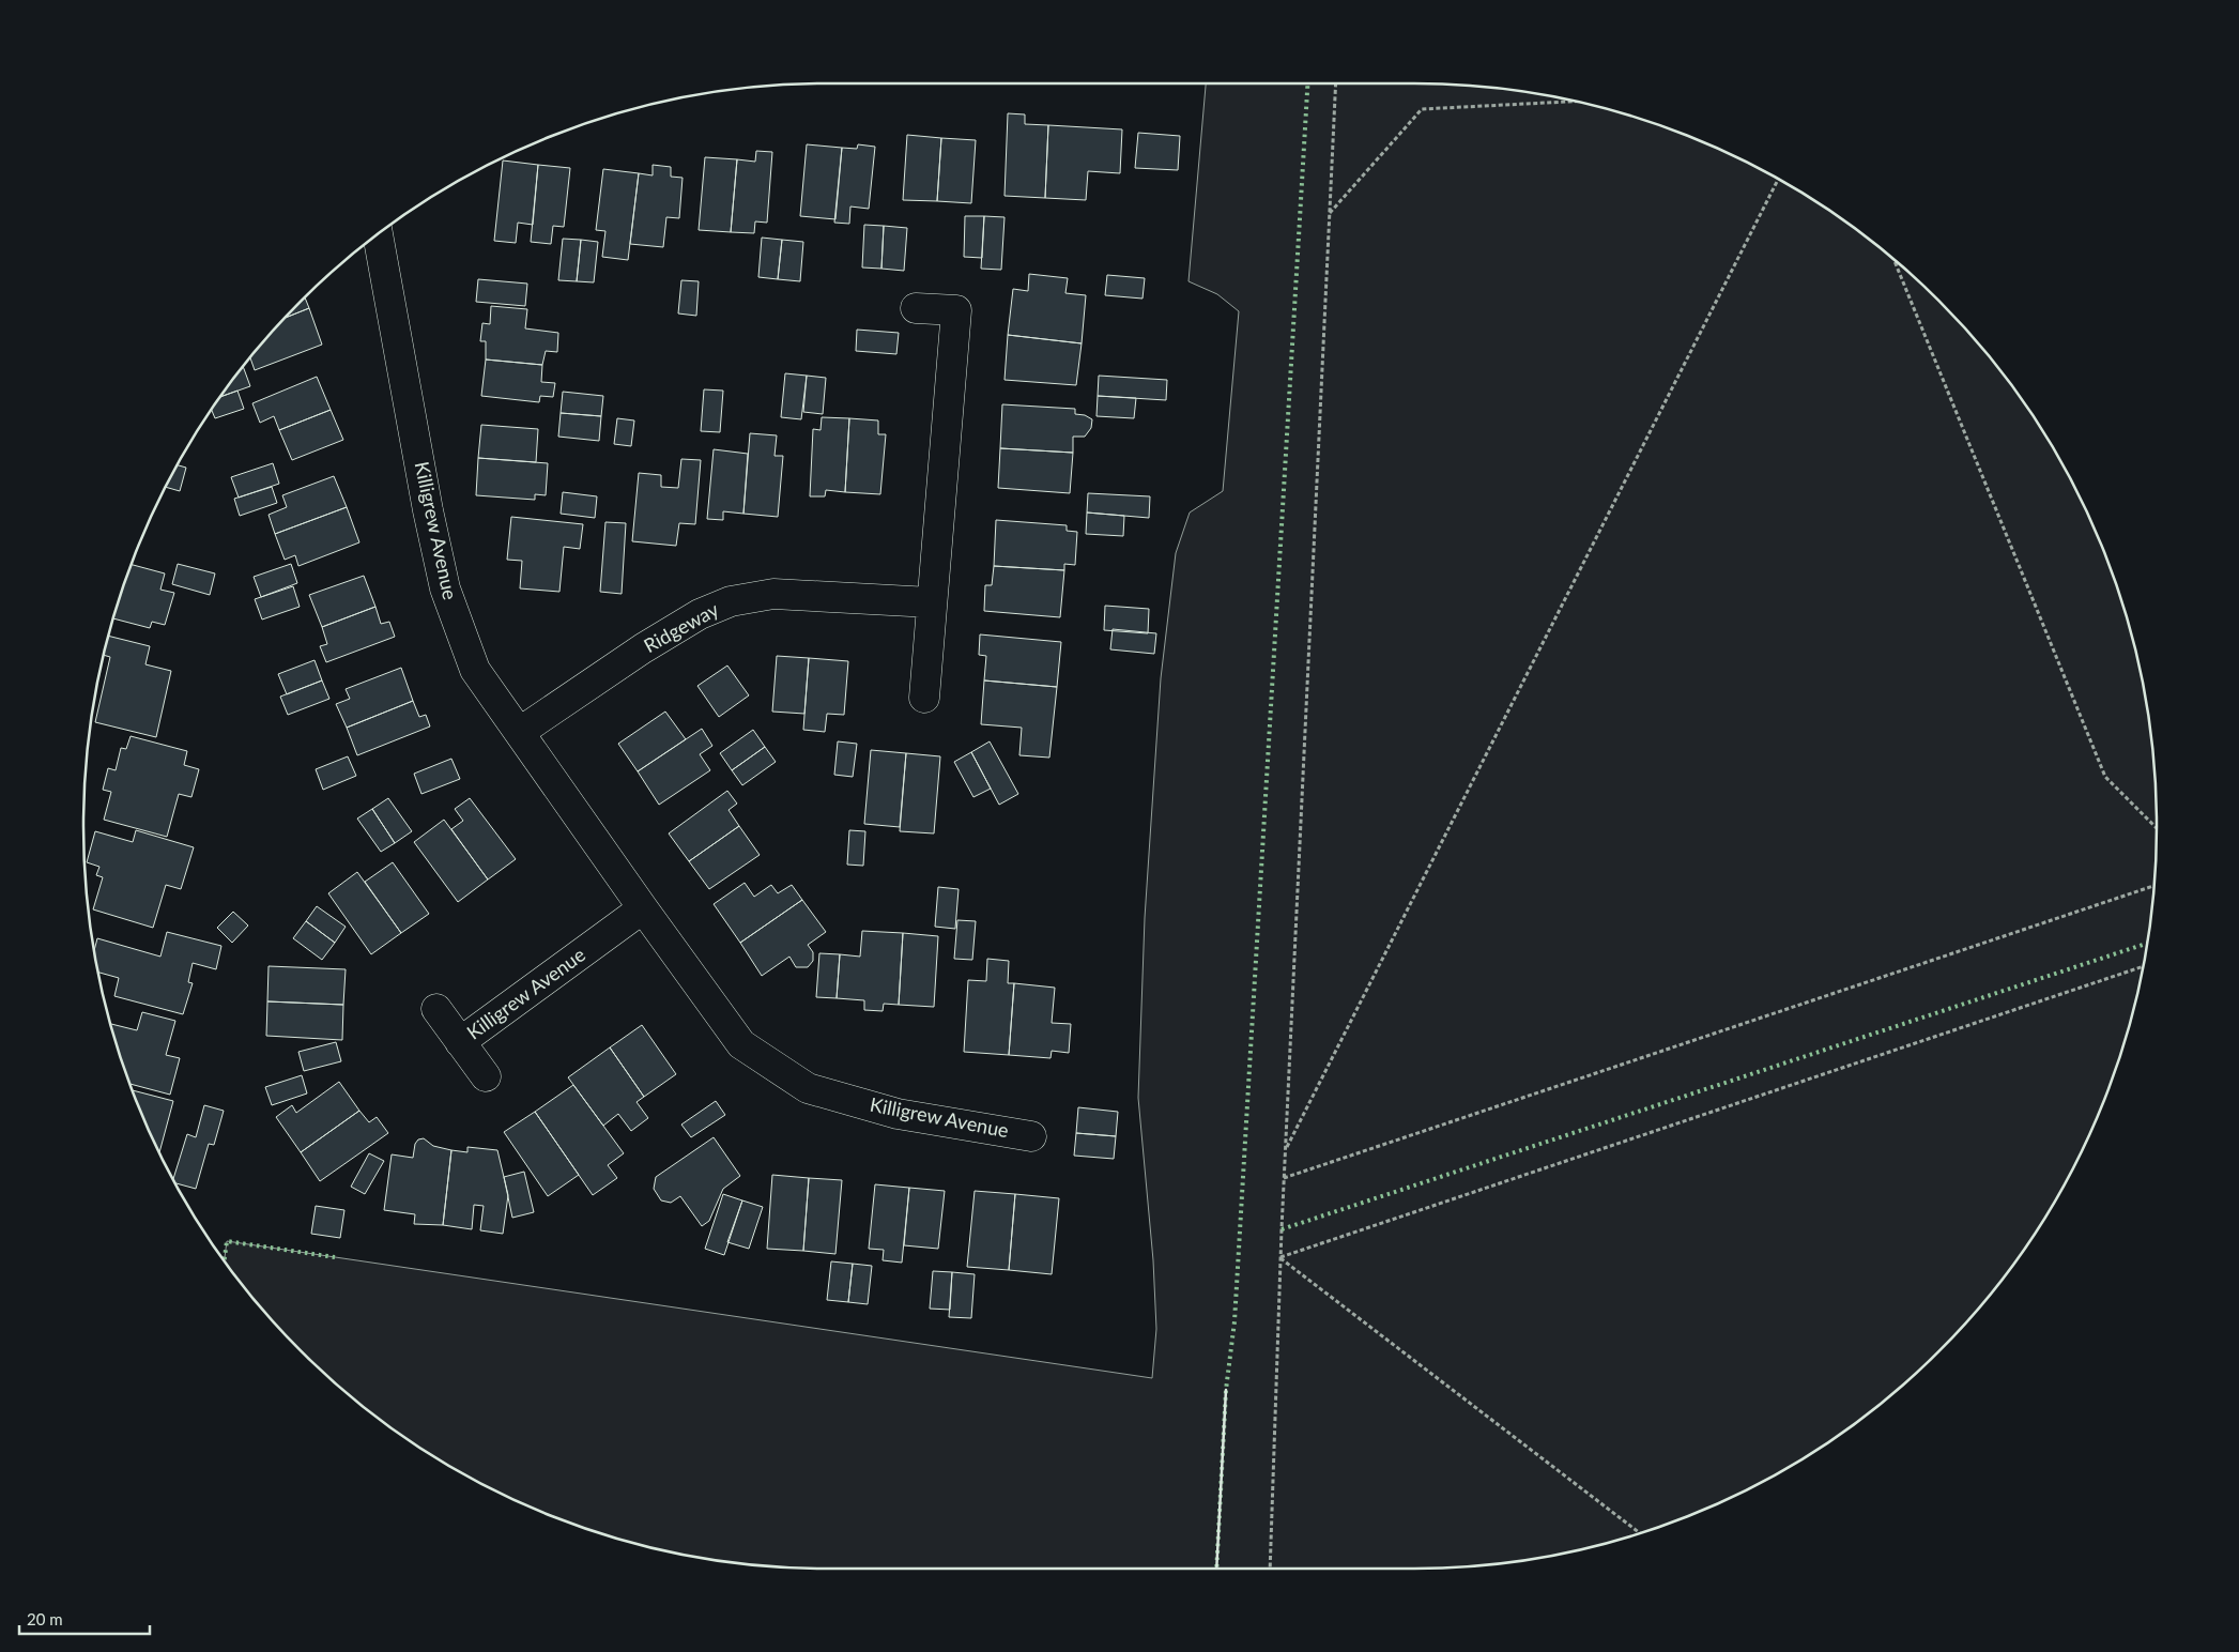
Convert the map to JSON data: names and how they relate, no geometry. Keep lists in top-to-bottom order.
{
  "streets": {
    "street": ["Killigrew Avenue", "Ridgeway"]
  },
  "crossings": [
    ["Killigrew Avenue", "Ridgeway"]
  ],
  "scale_bar": "20 m"
}
